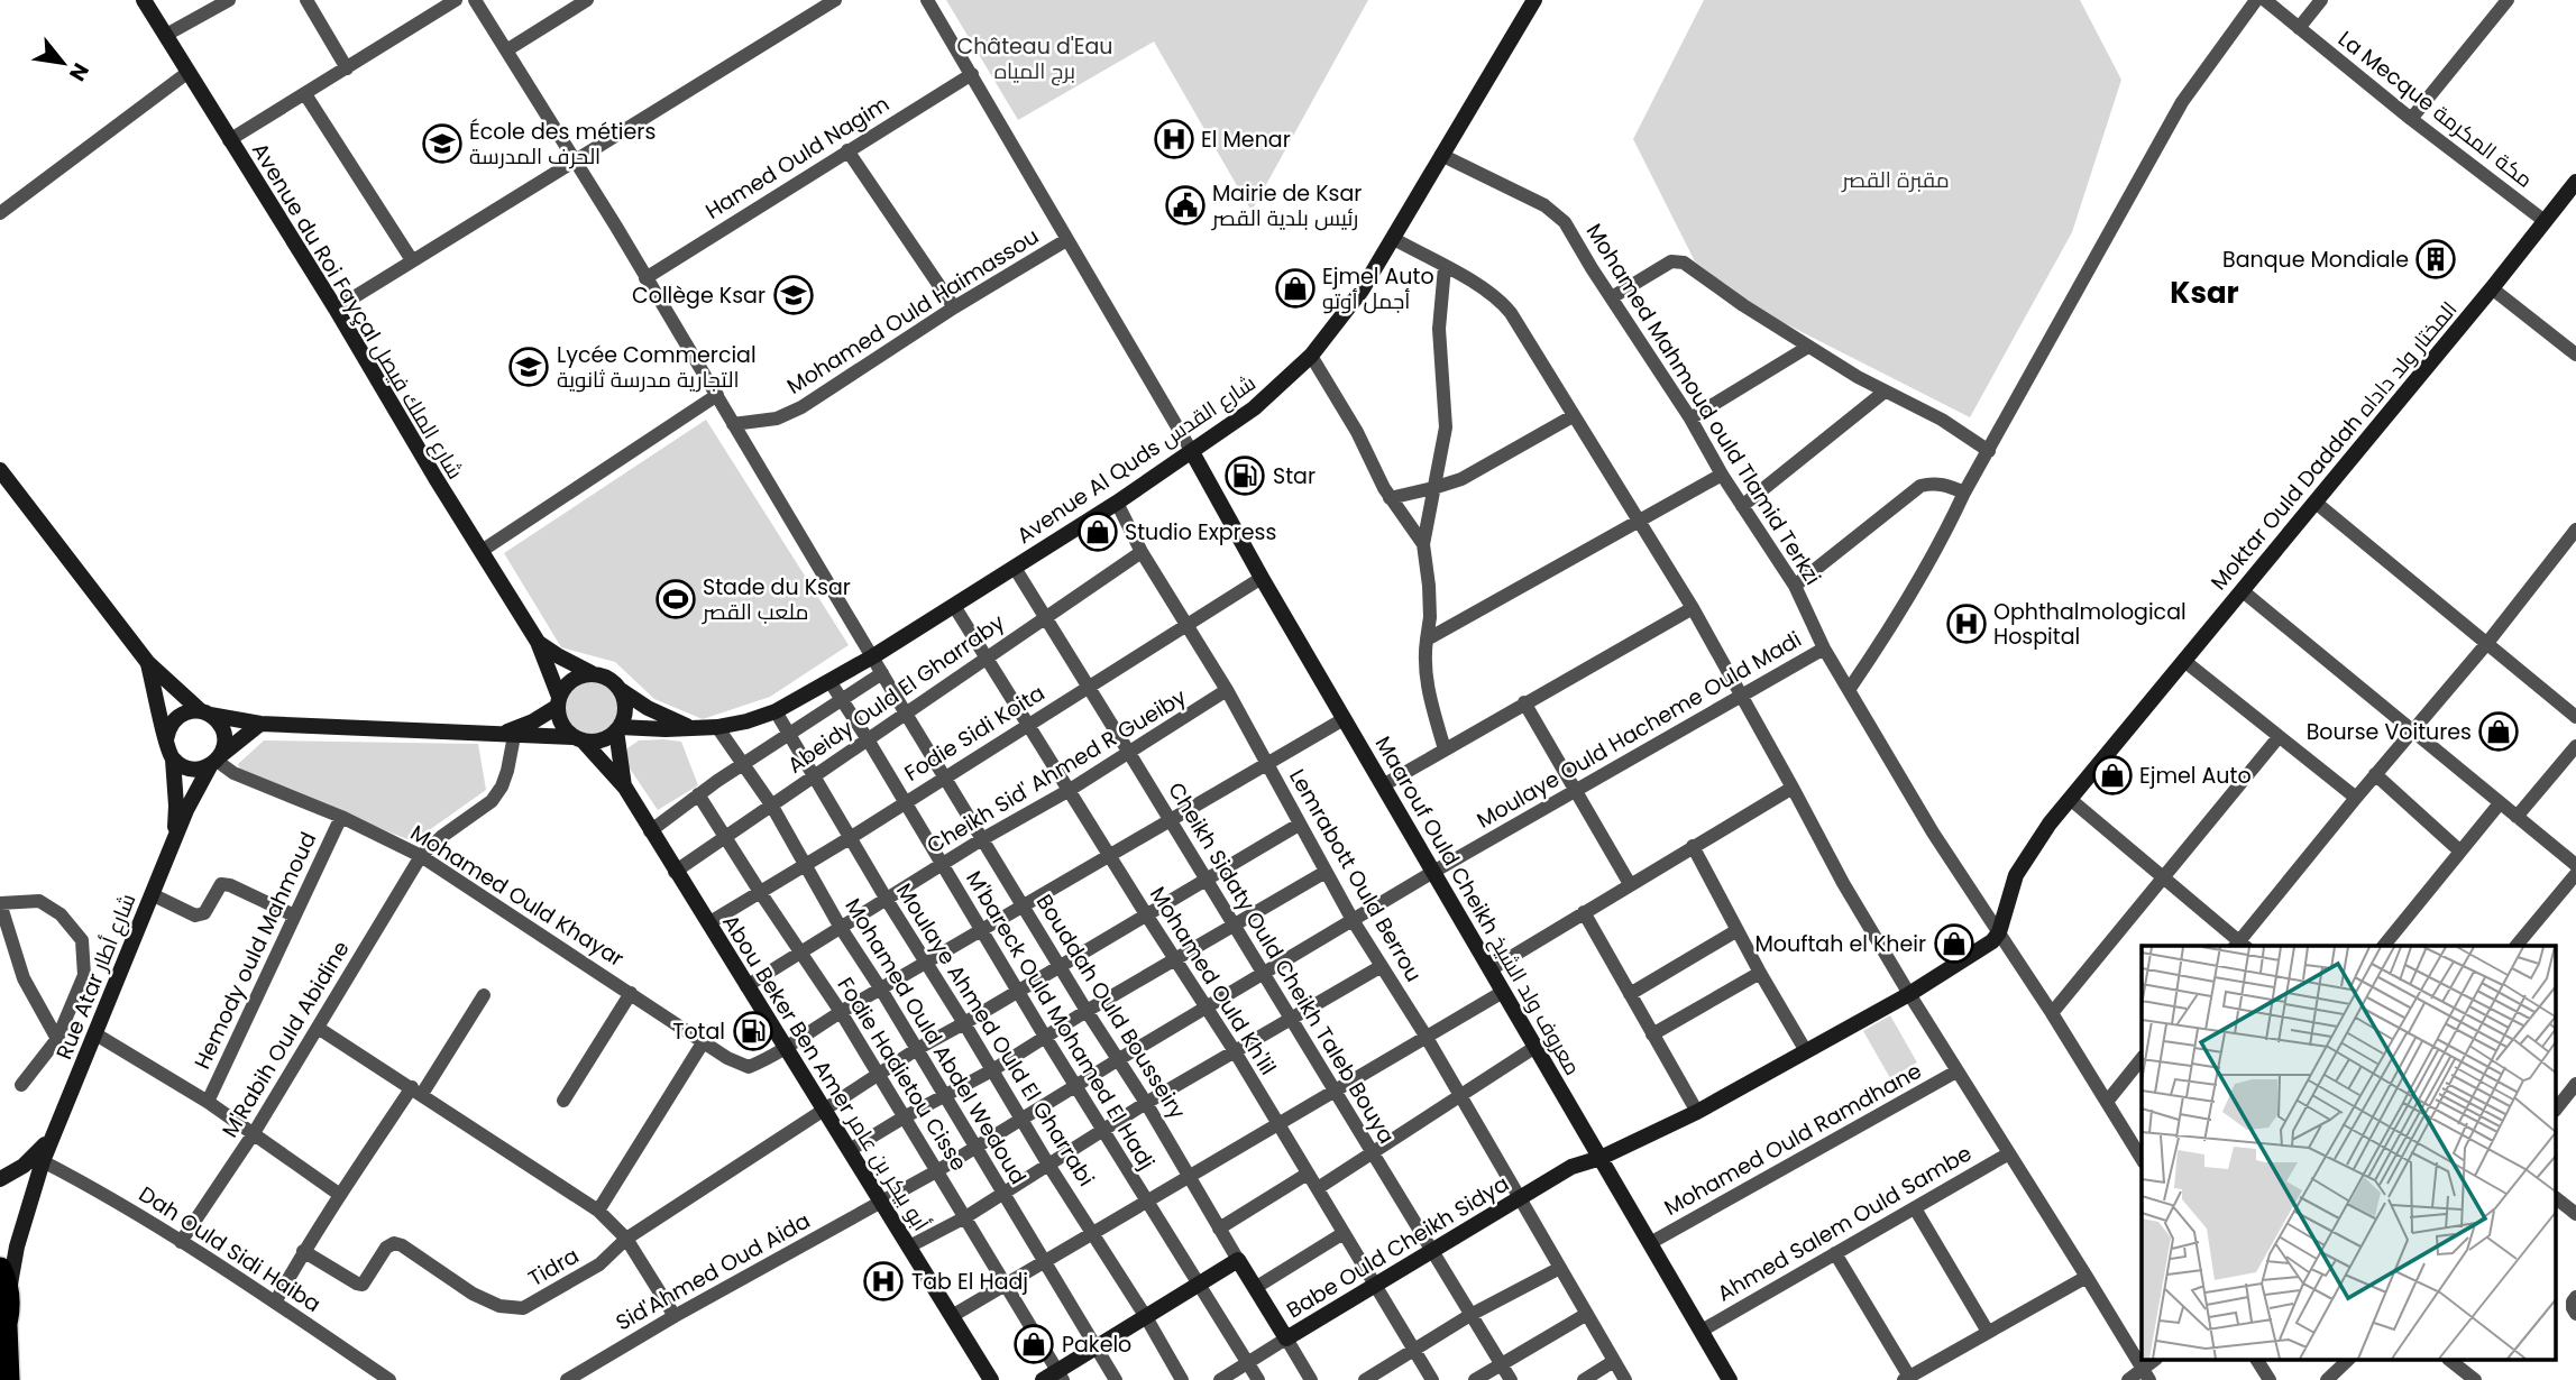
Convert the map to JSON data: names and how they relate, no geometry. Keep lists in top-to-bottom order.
{
  "streets": {
    "street": [
      "La Mecque مكة المكرمة",
      "Hamed Ould Nagim",
      "Avenue du Roi Fayçal شارع الملك فيصل",
      "Mohamed Ould Haimassou",
      "Mohamed Mahmoud ould Tlamid Terkzi",
      "Moktar Ould Daddah المختار ولد داداه",
      "Avenue Al Quds شارع القدس",
      "Abeidy Ould El Gharraby",
      "Moulaye Ould Hacheme Ould Madi",
      "Fodie Sidi Koita",
      "Cheikh Sid' Ahmed R Gueiby",
      "Lemrabott Ould Berrou",
      "Mohamed Ould Khayar",
      "Maarouf Ould Cheikh معروف ولد الشيخ",
      "Hemody ould Mahmoud",
      "Cheikh Sidaty Ould Cheikh Taleb Bouya",
      "Rue Atar شارع أطار",
      "Mohamed Ould Kh'lil",
      "Bouddah Ould Bousseiry",
      "M'bareck Ould Mohamed El Hadj",
      "Moulaye Ahmed Ould El Gharrabi",
      "M'Rabih Ould Abidine",
      "Mohamed Ould Abdel Wedoud",
      "Abou Beker Ben Amer أبو بيكر بن عامر",
      "Fodie Hadietou Cisse",
      "Mohamed Ould Ramdhane",
      "Ahmed Salem Ould Sambe",
      "Babe Ould Cheikh Sidya",
      "Dah Ould Sidi Haiba",
      "Tidra",
      "Sid'Ahmed Oud Aida"
    ]
  },
  "crossings": [
    ["La Mecque مكة المكرمة", "Moktar Ould Daddah المختار ولد داداه"],
    ["Hamed Ould Nagim", "Bouddah Ould Bousseiry"],
    ["Mohamed Ould Haimassou", "Bouddah Ould Bousseiry"],
    ["Mohamed Mahmoud ould Tlamid Terkzi", "Moktar Ould Daddah المختار ولد داداه"],
    ["Mohamed Mahmoud ould Tlamid Terkzi", "Avenue Al Quds شارع القدس"],
    ["Mohamed Mahmoud ould Tlamid Terkzi", "Moulaye Ould Hacheme Ould Madi"],
    ["Mohamed Mahmoud ould Tlamid Terkzi", "Babe Ould Cheikh Sidya"],
    ["Moktar Ould Daddah المختار ولد داداه", "Babe Ould Cheikh Sidya"],
    ["Avenue Al Quds شارع القدس", "Lemrabott Ould Berrou"],
    ["Avenue Al Quds شارع القدس", "Maarouf Ould Cheikh معروف ولد الشيخ"],
    ["Avenue Al Quds شارع القدس", "Cheikh Sidaty Ould Cheikh Taleb Bouya"],
    ["Avenue Al Quds شارع القدس", "Mohamed Ould Kh'lil"],
    ["Avenue Al Quds شارع القدس", "Bouddah Ould Bousseiry"],
    ["Avenue Al Quds شارع القدس", "M'bareck Ould Mohamed El Hadj"],
    ["Avenue Al Quds شارع القدس", "Moulaye Ahmed Ould El Gharrabi"],
    ["Avenue Al Quds شارع القدس", "Mohamed Ould Abdel Wedoud"],
    ["Avenue Al Quds شارع القدس", "Abou Beker Ben Amer أبو بيكر بن عامر"],
    ["Abeidy Ould El Gharraby", "Lemrabott Ould Berrou"],
    ["Abeidy Ould El Gharraby", "Cheikh Sidaty Ould Cheikh Taleb Bouya"],
    ["Abeidy Ould El Gharraby", "Mohamed Ould Kh'lil"],
    ["Abeidy Ould El Gharraby", "Bouddah Ould Bousseiry"],
    ["Abeidy Ould El Gharraby", "M'bareck Ould Mohamed El Hadj"],
    ["Abeidy Ould El Gharraby", "Moulaye Ahmed Ould El Gharrabi"],
    ["Abeidy Ould El Gharraby", "Mohamed Ould Abdel Wedoud"],
    ["Abeidy Ould El Gharraby", "Abou Beker Ben Amer أبو بيكر بن عامر"],
    ["Abeidy Ould El Gharraby", "Fodie Hadietou Cisse"],
    ["Moulaye Ould Hacheme Ould Madi", "Lemrabott Ould Berrou"],
    ["Moulaye Ould Hacheme Ould Madi", "Maarouf Ould Cheikh معروف ولد الشيخ"],
    ["Moulaye Ould Hacheme Ould Madi", "Cheikh Sidaty Ould Cheikh Taleb Bouya"],
    ["Moulaye Ould Hacheme Ould Madi", "Mohamed Ould Kh'lil"],
    ["Moulaye Ould Hacheme Ould Madi", "Bouddah Ould Bousseiry"],
    ["Moulaye Ould Hacheme Ould Madi", "Sid'Ahmed Oud Aida"],
    ["Fodie Sidi Koita", "Lemrabott Ould Berrou"],
    ["Fodie Sidi Koita", "Maarouf Ould Cheikh معروف ولد الشيخ"],
    ["Fodie Sidi Koita", "Cheikh Sidaty Ould Cheikh Taleb Bouya"],
    ["Fodie Sidi Koita", "Mohamed Ould Kh'lil"],
    ["Fodie Sidi Koita", "Bouddah Ould Bousseiry"],
    ["Fodie Sidi Koita", "M'bareck Ould Mohamed El Hadj"],
    ["Fodie Sidi Koita", "Moulaye Ahmed Ould El Gharrabi"],
    ["Fodie Sidi Koita", "Mohamed Ould Abdel Wedoud"],
    ["Fodie Sidi Koita", "Abou Beker Ben Amer أبو بيكر بن عامر"],
    ["Fodie Sidi Koita", "Fodie Hadietou Cisse"],
    ["Cheikh Sid' Ahmed R Gueiby", "Lemrabott Ould Berrou"],
    ["Cheikh Sid' Ahmed R Gueiby", "Cheikh Sidaty Ould Cheikh Taleb Bouya"],
    ["Cheikh Sid' Ahmed R Gueiby", "Mohamed Ould Kh'lil"],
    ["Cheikh Sid' Ahmed R Gueiby", "Bouddah Ould Bousseiry"],
    ["Cheikh Sid' Ahmed R Gueiby", "M'bareck Ould Mohamed El Hadj"],
    ["Cheikh Sid' Ahmed R Gueiby", "Moulaye Ahmed Ould El Gharrabi"],
    ["Cheikh Sid' Ahmed R Gueiby", "Mohamed Ould Abdel Wedoud"],
    ["Cheikh Sid' Ahmed R Gueiby", "Abou Beker Ben Amer أبو بيكر بن عامر"],
    ["Cheikh Sid' Ahmed R Gueiby", "Fodie Hadietou Cisse"],
    ["Lemrabott Ould Berrou", "Babe Ould Cheikh Sidya"],
    ["Lemrabott Ould Berrou", "Tidra"],
    ["Mohamed Ould Khayar", "Hemody ould Mahmoud"],
    ["Mohamed Ould Khayar", "Rue Atar شارع أطار"],
    ["Mohamed Ould Khayar", "M'Rabih Ould Abidine"],
    ["Mohamed Ould Khayar", "Abou Beker Ben Amer أبو بيكر بن عامر"],
    ["Maarouf Ould Cheikh معروف ولد الشيخ", "Mohamed Ould Ramdhane"],
    ["Maarouf Ould Cheikh معروف ولد الشيخ", "Ahmed Salem Ould Sambe"],
    ["Maarouf Ould Cheikh معروف ولد الشيخ", "Babe Ould Cheikh Sidya"],
    ["Cheikh Sidaty Ould Cheikh Taleb Bouya", "Babe Ould Cheikh Sidya"],
    ["Cheikh Sidaty Ould Cheikh Taleb Bouya", "Tidra"],
    ["Rue Atar شارع أطار", "Dah Ould Sidi Haiba"],
    ["Mohamed Ould Kh'lil", "Babe Ould Cheikh Sidya"],
    ["Mohamed Ould Kh'lil", "Tidra"],
    ["Bouddah Ould Bousseiry", "Babe Ould Cheikh Sidya"],
    ["Bouddah Ould Bousseiry", "Tidra"],
    ["Bouddah Ould Bousseiry", "Sid'Ahmed Oud Aida"],
    ["M'bareck Ould Mohamed El Hadj", "Babe Ould Cheikh Sidya"],
    ["M'bareck Ould Mohamed El Hadj", "Tidra"],
    ["M'bareck Ould Mohamed El Hadj", "Sid'Ahmed Oud Aida"],
    ["Moulaye Ahmed Ould El Gharrabi", "Tidra"],
    ["Moulaye Ahmed Ould El Gharrabi", "Sid'Ahmed Oud Aida"],
    ["M'Rabih Ould Abidine", "Dah Ould Sidi Haiba"],
    ["Mohamed Ould Abdel Wedoud", "Tidra"],
    ["Mohamed Ould Abdel Wedoud", "Sid'Ahmed Oud Aida"],
    ["Abou Beker Ben Amer أبو بيكر بن عامر", "Tidra"],
    ["Abou Beker Ben Amer أبو بيكر بن عامر", "Sid'Ahmed Oud Aida"],
    ["Fodie Hadietou Cisse", "Tidra"],
    ["Fodie Hadietou Cisse", "Sid'Ahmed Oud Aida"]
  ],
  "districts": ["Ksar"],
  "parks": ["Château d'Eau برج المياه", "مقبرة القصر"],
  "places": {
    "hospital": ["El Menar", "Ophthalmological Hospital", "Tab El Hadj"],
    "school or university": ["École des métiers الحرف المدرسة", "Collège Ksar", "Lycée Commercial التجارية مدرسة ثانوية"],
    "public building": ["Mairie de Ksar رئيس بلدية القصر"],
    "building": ["Banque Mondiale"],
    "shop": [
      "Ejmel Auto أجمل أوتو",
      "Studio Express",
      "Bourse Voitures",
      "Ejmel Auto",
      "Mouftah el Kheir",
      "Pakelo"
    ],
    "fuel station": ["Star", "Total"],
    "sports": ["Stade du Ksar ملعب القصر"]
  },
  "north": "bottom right"
}
